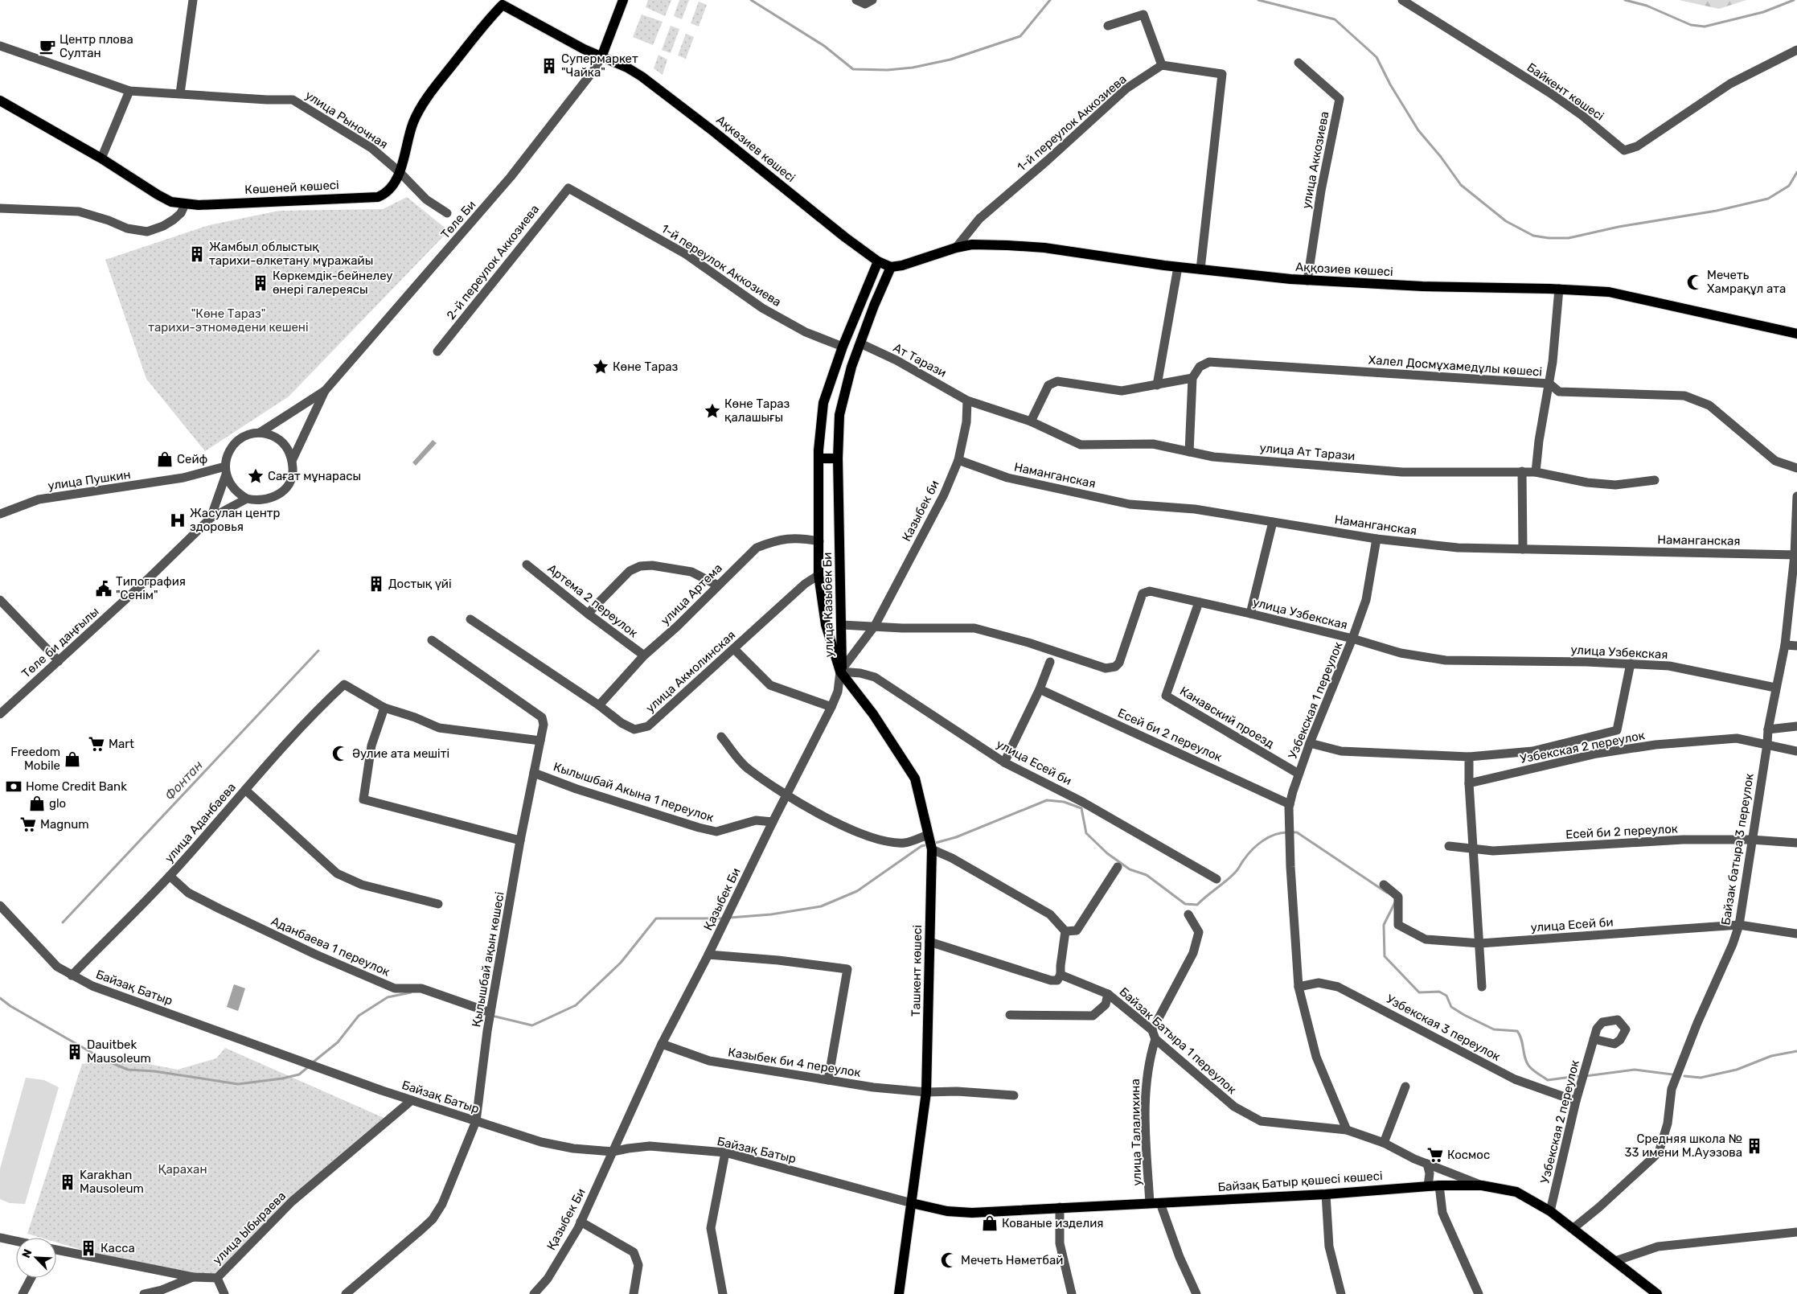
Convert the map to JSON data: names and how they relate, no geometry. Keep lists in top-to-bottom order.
{
  "streets": {
    "main road": [
      "Ақкөзиев көшесі",
      "Көшеней көшесі",
      "Аққозиев көшесі",
      "улица Казыбек Би",
      "Ташкент көшесі",
      "Байзақ Батыр қөшесі көшесі"
    ],
    "street": [
      "Байкент көшесі",
      "улица Рыночная",
      "1-й переулок Аккозиева",
      "улица Аккозиева",
      "Төле Би",
      "2-й переулок Аккозиева",
      "Ат Тарази",
      "Халел Досмұхамедұлы көшесі",
      "улица Ат Тарази",
      "Наманганская",
      "улица Пушкин",
      "Казыбек би",
      "улица Артема",
      "Артема 2 переулок",
      "улица Узбекская",
      "Төле би даңғылы",
      "улица Акмолинская",
      "Узбекская 1 переулок",
      "Канавский проезд",
      "Есей би 2 переулок",
      "Узбекская 2 переулок",
      "улица Есей би",
      "Кылышбай Акына 1 переулок",
      "улица Аданбаева",
      "Байзак батыра 3 переулок",
      "Қазыбек Би",
      "Аданбаева 1 переулок",
      "Қылышбай ақын көшесі",
      "Байзақ Батыр",
      "Узбекская 3 переулок",
      "Байзак Батыра 1 переулок",
      "Казыбек би 4 переулок",
      "улица Талалихина",
      "улица Ыбыраева"
    ]
  },
  "crossings": [
    ["улица Рыночная", "Көшеней көшесі"],
    ["1-й переулок Аккозиева", "2-й переулок Аккозиева"],
    ["1-й переулок Аккозиева", "Аққозиев көшесі"],
    ["1-й переулок Аккозиева", "улица Казыбек Би"],
    ["Ақкөзиев көшесі", "Көшеней көшесі"],
    ["Ақкөзиев көшесі", "Төле Би"],
    ["Ақкөзиев көшесі", "Аққозиев көшесі"],
    ["Ақкөзиев көшесі", "улица Казыбек Би"],
    ["улица Аккозиева", "Аққозиев көшесі"],
    ["Төле Би", "улица Пушкин"],
    ["Аққозиев көшесі", "улица Казыбек Би"],
    ["Ат Тарази", "улица Ат Тарази"],
    ["Ат Тарази", "Казыбек би"],
    ["Ат Тарази", "улица Казыбек Би"],
    ["улица Ат Тарази", "Казыбек би"],
    ["Наманганская", "Казыбек би"],
    ["Наманганская", "Узбекская 1 переулок"],
    ["Наманганская", "Байзак батыра 3 переулок"],
    ["Казыбек би", "улица Казыбек Би"],
    ["Казыбек би", "улица Узбекская"],
    ["Казыбек би", "улица Есей би"],
    ["Казыбек би", "Қазыбек Би"],
    ["Казыбек би", "Ташкент көшесі"],
    ["улица Артема", "Артема 2 переулок"],
    ["улица Артема", "улица Казыбек Би"],
    ["улица Артема", "улица Акмолинская"],
    ["улица Казыбек Би", "улица Акмолинская"],
    ["улица Казыбек Би", "улица Есей би"],
    ["улица Казыбек Би", "Қазыбек Би"],
    ["улица Казыбек Би", "Ташкент көшесі"],
    ["улица Узбекская", "Узбекская 1 переулок"],
    ["улица Узбекская", "Канавский проезд"],
    ["улица Узбекская", "Узбекская 2 переулок"],
    ["улица Узбекская", "Байзак батыра 3 переулок"],
    ["Узбекская 1 переулок", "Канавский проезд"],
    ["Узбекская 1 переулок", "Есей би 2 переулок"],
    ["Узбекская 1 переулок", "Узбекская 2 переулок"],
    ["Узбекская 1 переулок", "Узбекская 3 переулок"],
    ["Есей би 2 переулок", "Байзак батыра 3 переулок"],
    ["Узбекская 2 переулок", "Байзак батыра 3 переулок"],
    ["Узбекская 2 переулок", "Узбекская 3 переулок"],
    ["Узбекская 2 переулок", "Байзақ Батыр қөшесі көшесі"],
    ["улица Есей би", "Байзак батыра 3 переулок"],
    ["улица Есей би", "Қазыбек Би"],
    ["улица Есей би", "Ташкент көшесі"],
    ["Кылышбай Акына 1 переулок", "Қазыбек Би"],
    ["Кылышбай Акына 1 переулок", "Қылышбай ақын көшесі"],
    ["улица Аданбаева", "Аданбаева 1 переулок"],
    ["улица Аданбаева", "Байзақ Батыр"],
    ["Байзак батыра 3 переулок", "Байзақ Батыр қөшесі көшесі"],
    ["Қазыбек Би", "Ташкент көшесі"],
    ["Қазыбек Би", "Байзақ Батыр"],
    ["Қазыбек Би", "Казыбек би 4 переулок"],
    ["Аданбаева 1 переулок", "Қылышбай ақын көшесі"],
    ["Қылышбай ақын көшесі", "Байзақ Батыр"],
    ["Ташкент көшесі", "Байзақ Батыр"],
    ["Ташкент көшесі", "Казыбек би 4 переулок"],
    ["Ташкент көшесі", "Байзақ Батыр қөшесі көшесі"],
    ["Байзақ Батыр", "Байзақ Батыр қөшесі көшесі"],
    ["Байзақ Батыр", "улица Ыбыраева"],
    ["Байзак Батыра 1 переулок", "улица Талалихина"],
    ["Байзак Батыра 1 переулок", "Байзақ Батыр қөшесі көшесі"],
    ["улица Талалихина", "Байзақ Батыр қөшесі көшесі"]
  ],
  "water": ["Фонтан"],
  "parks": ["\"Көне Тараз\" тарихи-этномәдени кешені", "Қарахан"],
  "places": {
    "cafe": ["Центр плова Султан"],
    "building": [
      "Супермаркет \"Чайка\"",
      "Жамбыл облыстық тарихи-өлкетану мұражайы",
      "Көркемдік-бейнелеу өнері галереясы",
      "Достық үйі",
      "Dauitbek Mausoleum",
      "Средняя школа № 33 имени М.Ауэзова",
      "Karakhan Mausoleum",
      "Касса"
    ],
    "mosque": ["Мечеть Хамрақұл ата", "Әулие ата мешіті", "Мечеть Нәметбай"],
    "place": ["Көне Тараз", "Көне Тараз қалашығы", "Сағат мұнарасы"],
    "shop": [
      "Сейф",
      "Freedom Mobile",
      "glo",
      "Кованые изделия"
    ],
    "hospital": ["Жасулан центр здоровья"],
    "public building": ["Типография \"Сенім\""],
    "supermarket": ["Mart", "Magnum", "Космос"],
    "bank": ["Home Credit Bank"]
  },
  "north": "top left"
}
